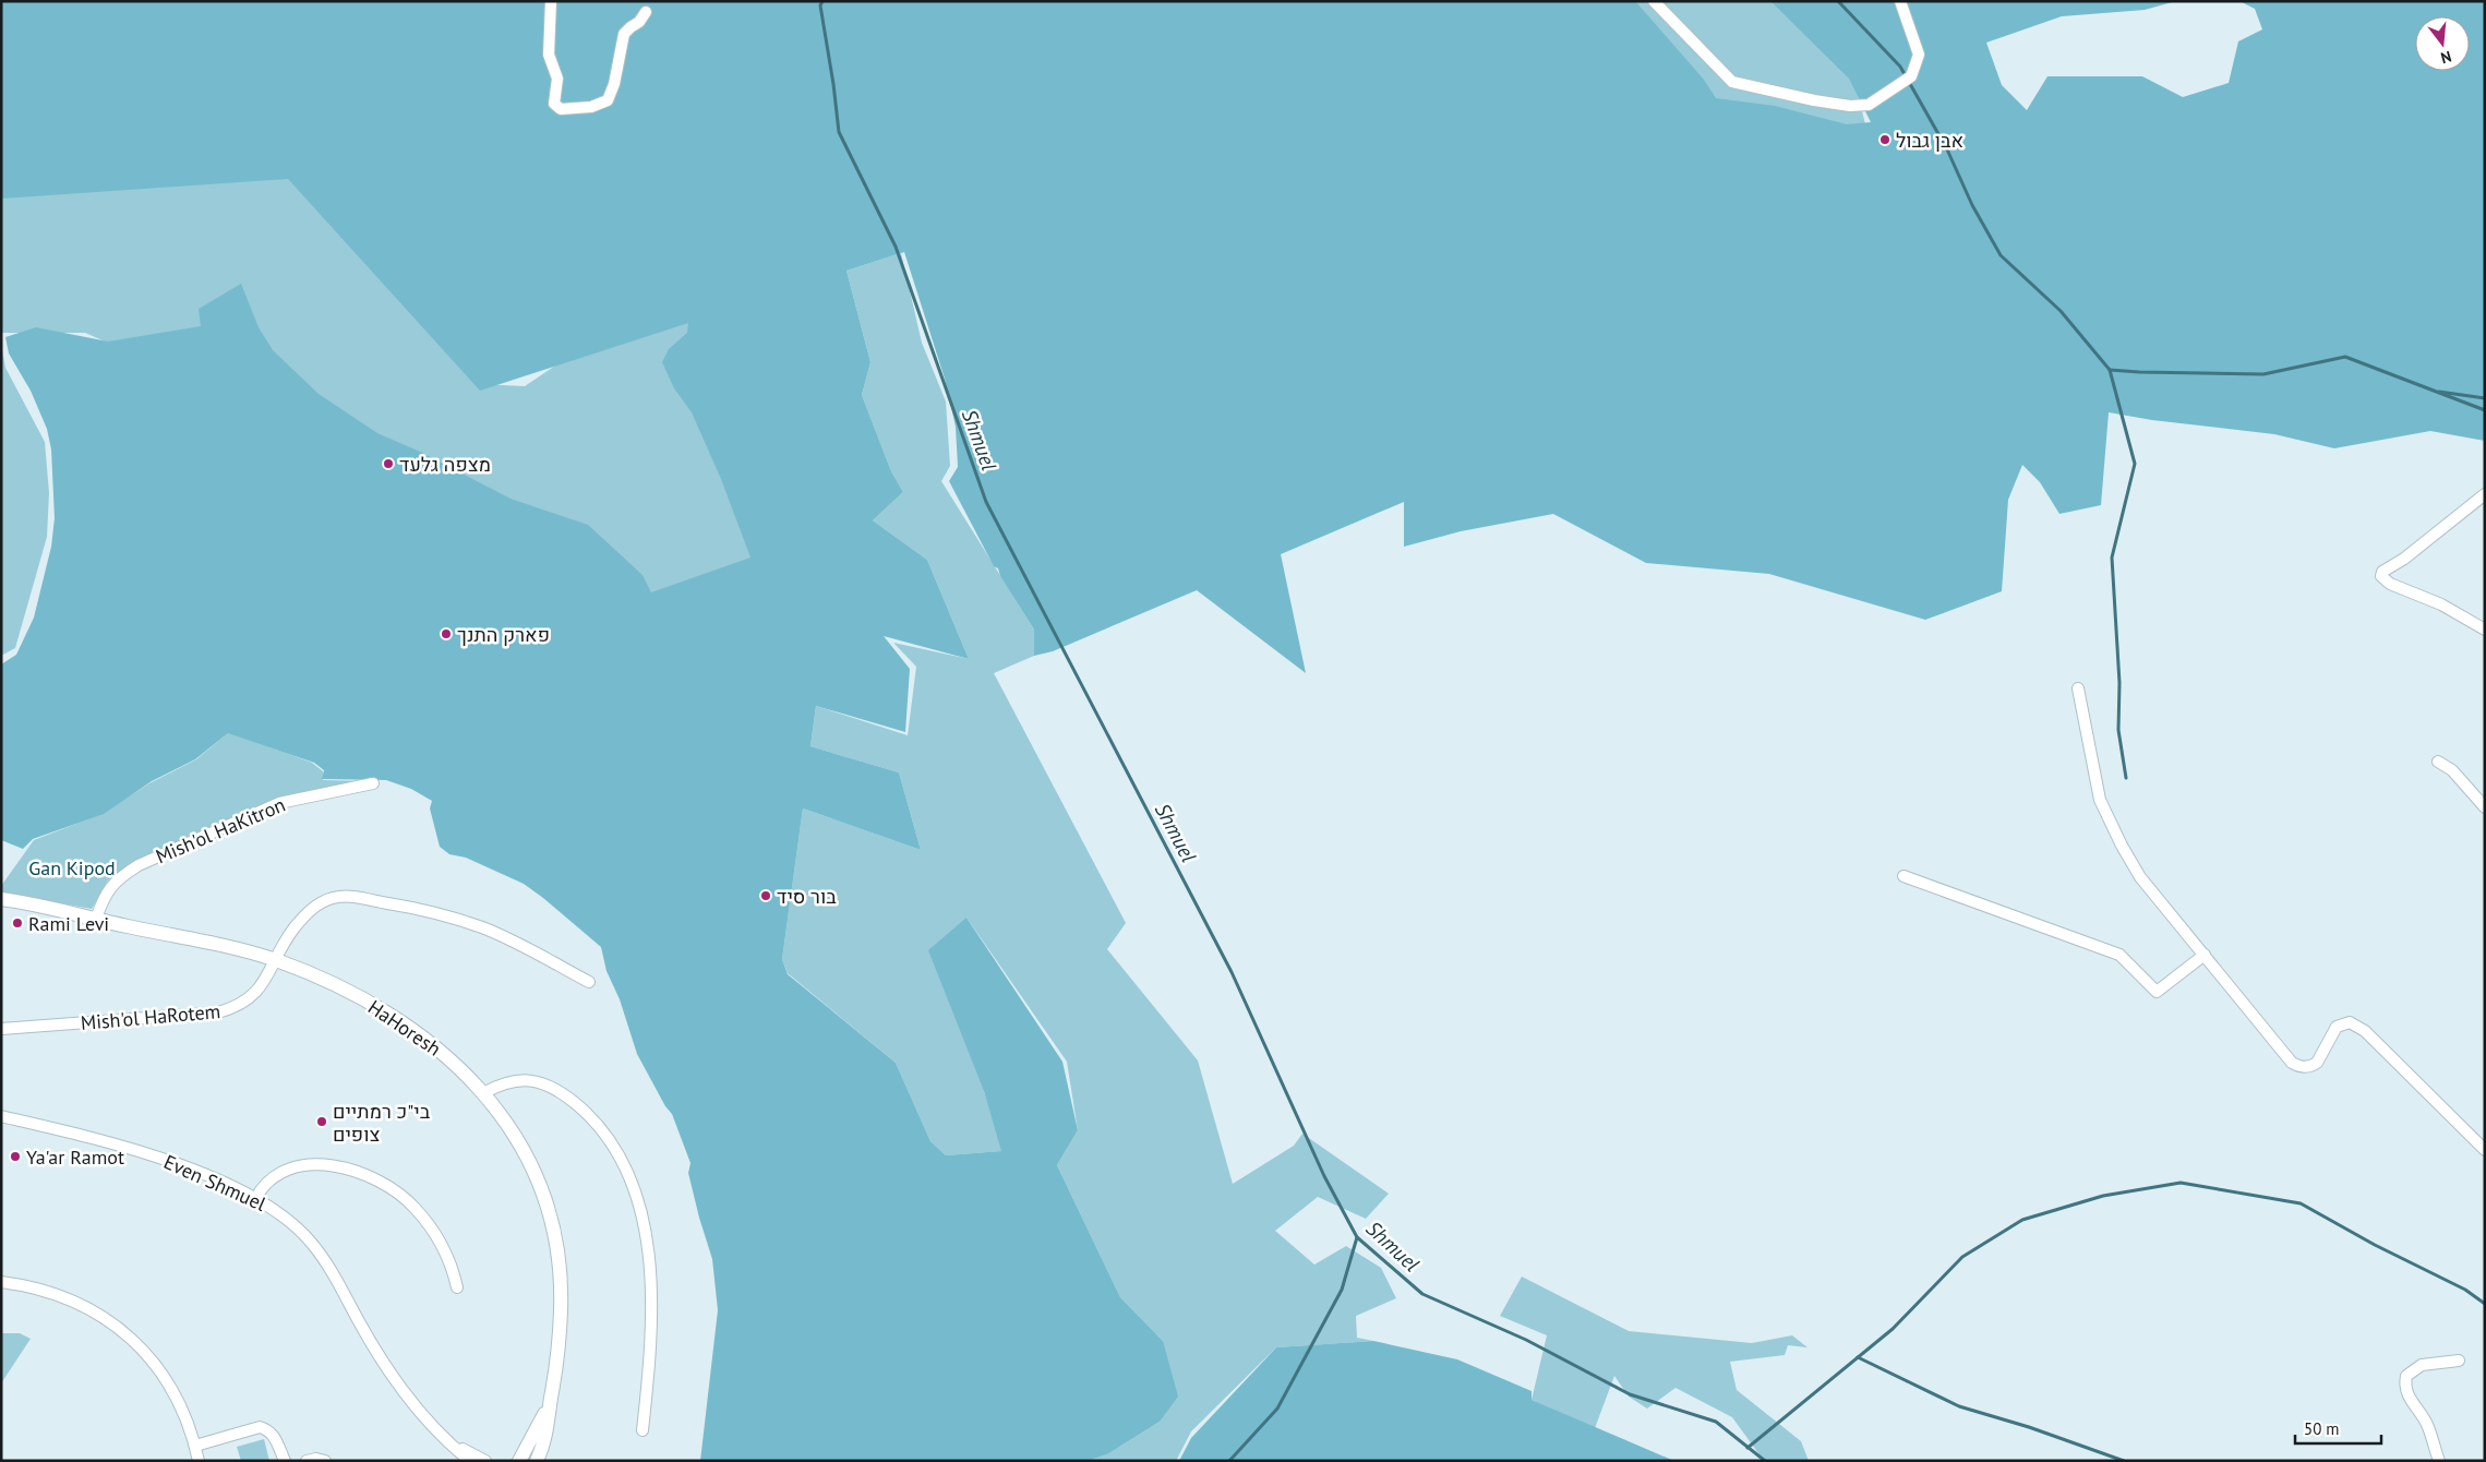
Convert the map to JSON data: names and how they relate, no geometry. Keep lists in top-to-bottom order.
{
  "streets": {
    "street": [
      "Mish'ol HaKitron",
      "Mish'ol HaRotem",
      "HaHoresh",
      "Even Shmuel"
    ]
  },
  "crossings": [
    ["Mish'ol HaKitron", "HaHoresh"],
    ["Mish'ol HaRotem", "HaHoresh"]
  ],
  "water": ["Shmuel"],
  "parks": ["Gan Kipod"],
  "places": [
    "אבן גבול",
    "מצפה גלעד",
    "פארק התנך",
    "בור סיד",
    "Rami Levi",
    "בי\"כ רמתיים צופים",
    "Ya'ar Ramot"
  ],
  "scale_bar": "50 m",
  "north": "bottom"
}
